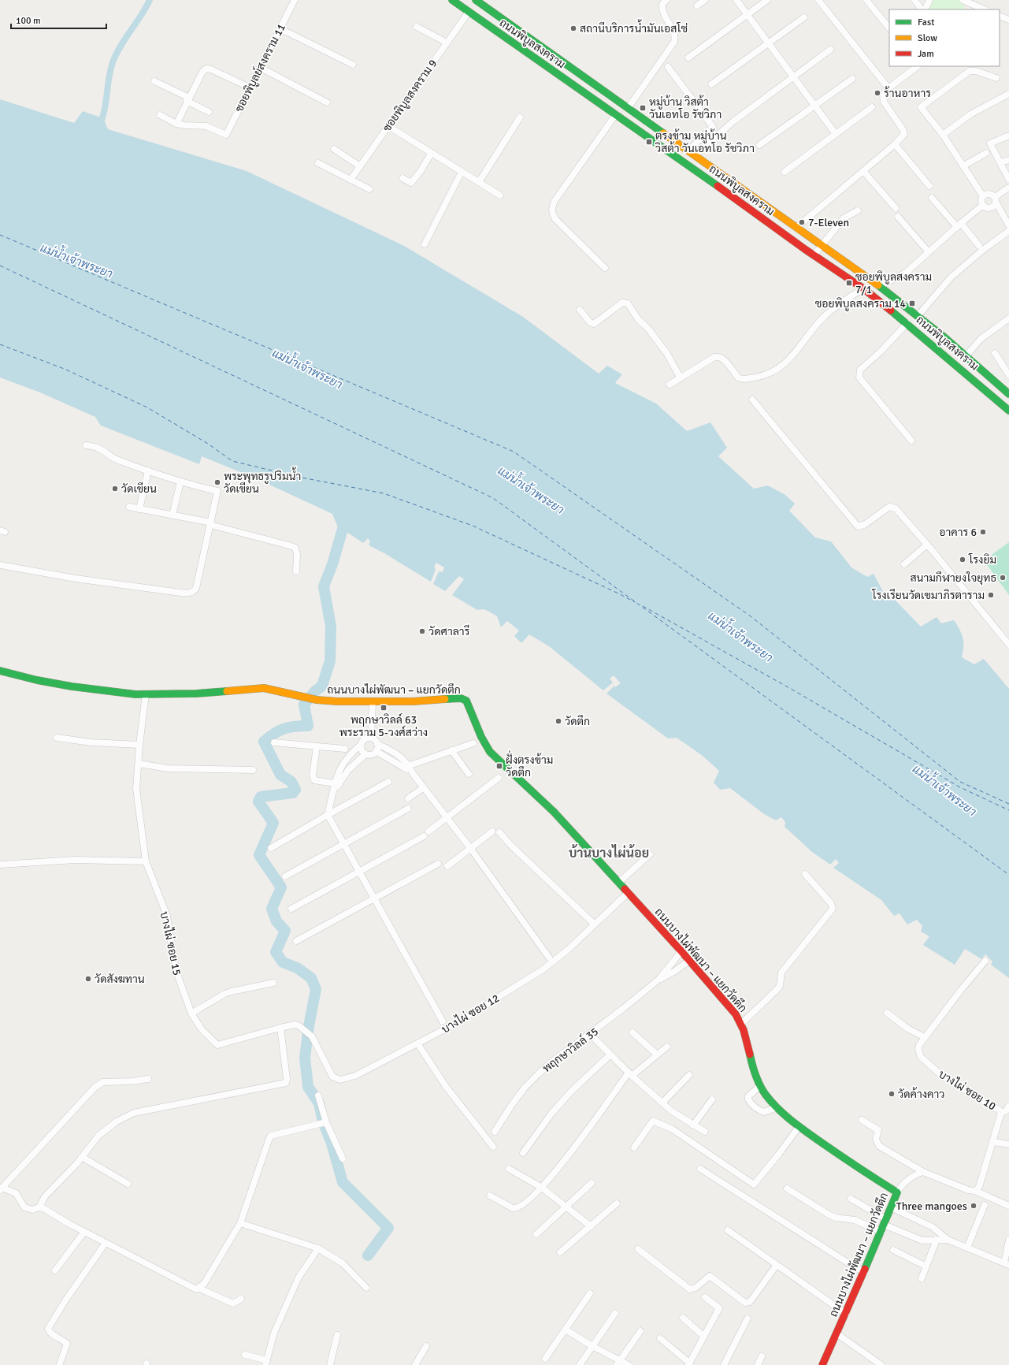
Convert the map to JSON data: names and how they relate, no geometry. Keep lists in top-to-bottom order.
{
  "streets": {
    "main road": ["ถนนพิบูลสงคราม", "ถนนบางไผ่พัฒนา – แยกวัดตึก"],
    "street": [
      "ซอยพิบูลย์สงคราม 11",
      "ซอยพิบูลสงคราม 9",
      "บางไผ่ ซอย 15",
      "บางไผ่ ซอย 12",
      "พฤกษาวิลล์ 35",
      "บางไผ่ ซอย 10"
    ]
  },
  "crossings": [
    ["ถนนพิบูลสงคราม", "ซอยพิบูลสงคราม 9"],
    ["ถนนบางไผ่พัฒนา – แยกวัดตึก", "บางไผ่ ซอย 15"],
    ["ถนนบางไผ่พัฒนา – แยกวัดตึก", "บางไผ่ ซอย 12"],
    ["ถนนบางไผ่พัฒนา – แยกวัดตึก", "พฤกษาวิลล์ 35"],
    ["บางไผ่ ซอย 15", "บางไผ่ ซอย 12"]
  ],
  "districts": ["บ้านบางไผ่น้อย"],
  "water": ["แม่น้ำเจ้าพระยา"],
  "places": {
    "other": [
      "สถานีบริการน้ำมันเอสโซ่",
      "ร้านอาหาร",
      "7-Eleven",
      "พระพุทธรูปริมน้ำ วัดเขียน",
      "วัดเขียน",
      "อาคาร 6",
      "โรงยิม",
      "สนามกีฬายงใจยุทธ",
      "โรงเรียนวัดเขมาภิรตาราม",
      "วัดศาลารี",
      "วัดตึก",
      "วัดสังฆทาน",
      "วัดค้างคาว",
      "Three mangoes"
    ],
    "transit": [
      "หมู่บ้าน วิสต้า วันเอทโอ รัชวิภา",
      "ตรงข้าม หมู่บ้าน วิสต้า วันเอทโอ รัชวิภา",
      "ซอยพิบูลสงคราม 7/1",
      "ซอยพิบูลสงคราม 14",
      "พฤกษาวิลล์ 63 พระราม 5-วงศ์สว่าง",
      "ฝั่งตรงข้าม วัดตึก"
    ]
  },
  "legend": ["Fast", "Slow", "Jam"],
  "scale_bar": "100 m"
}
